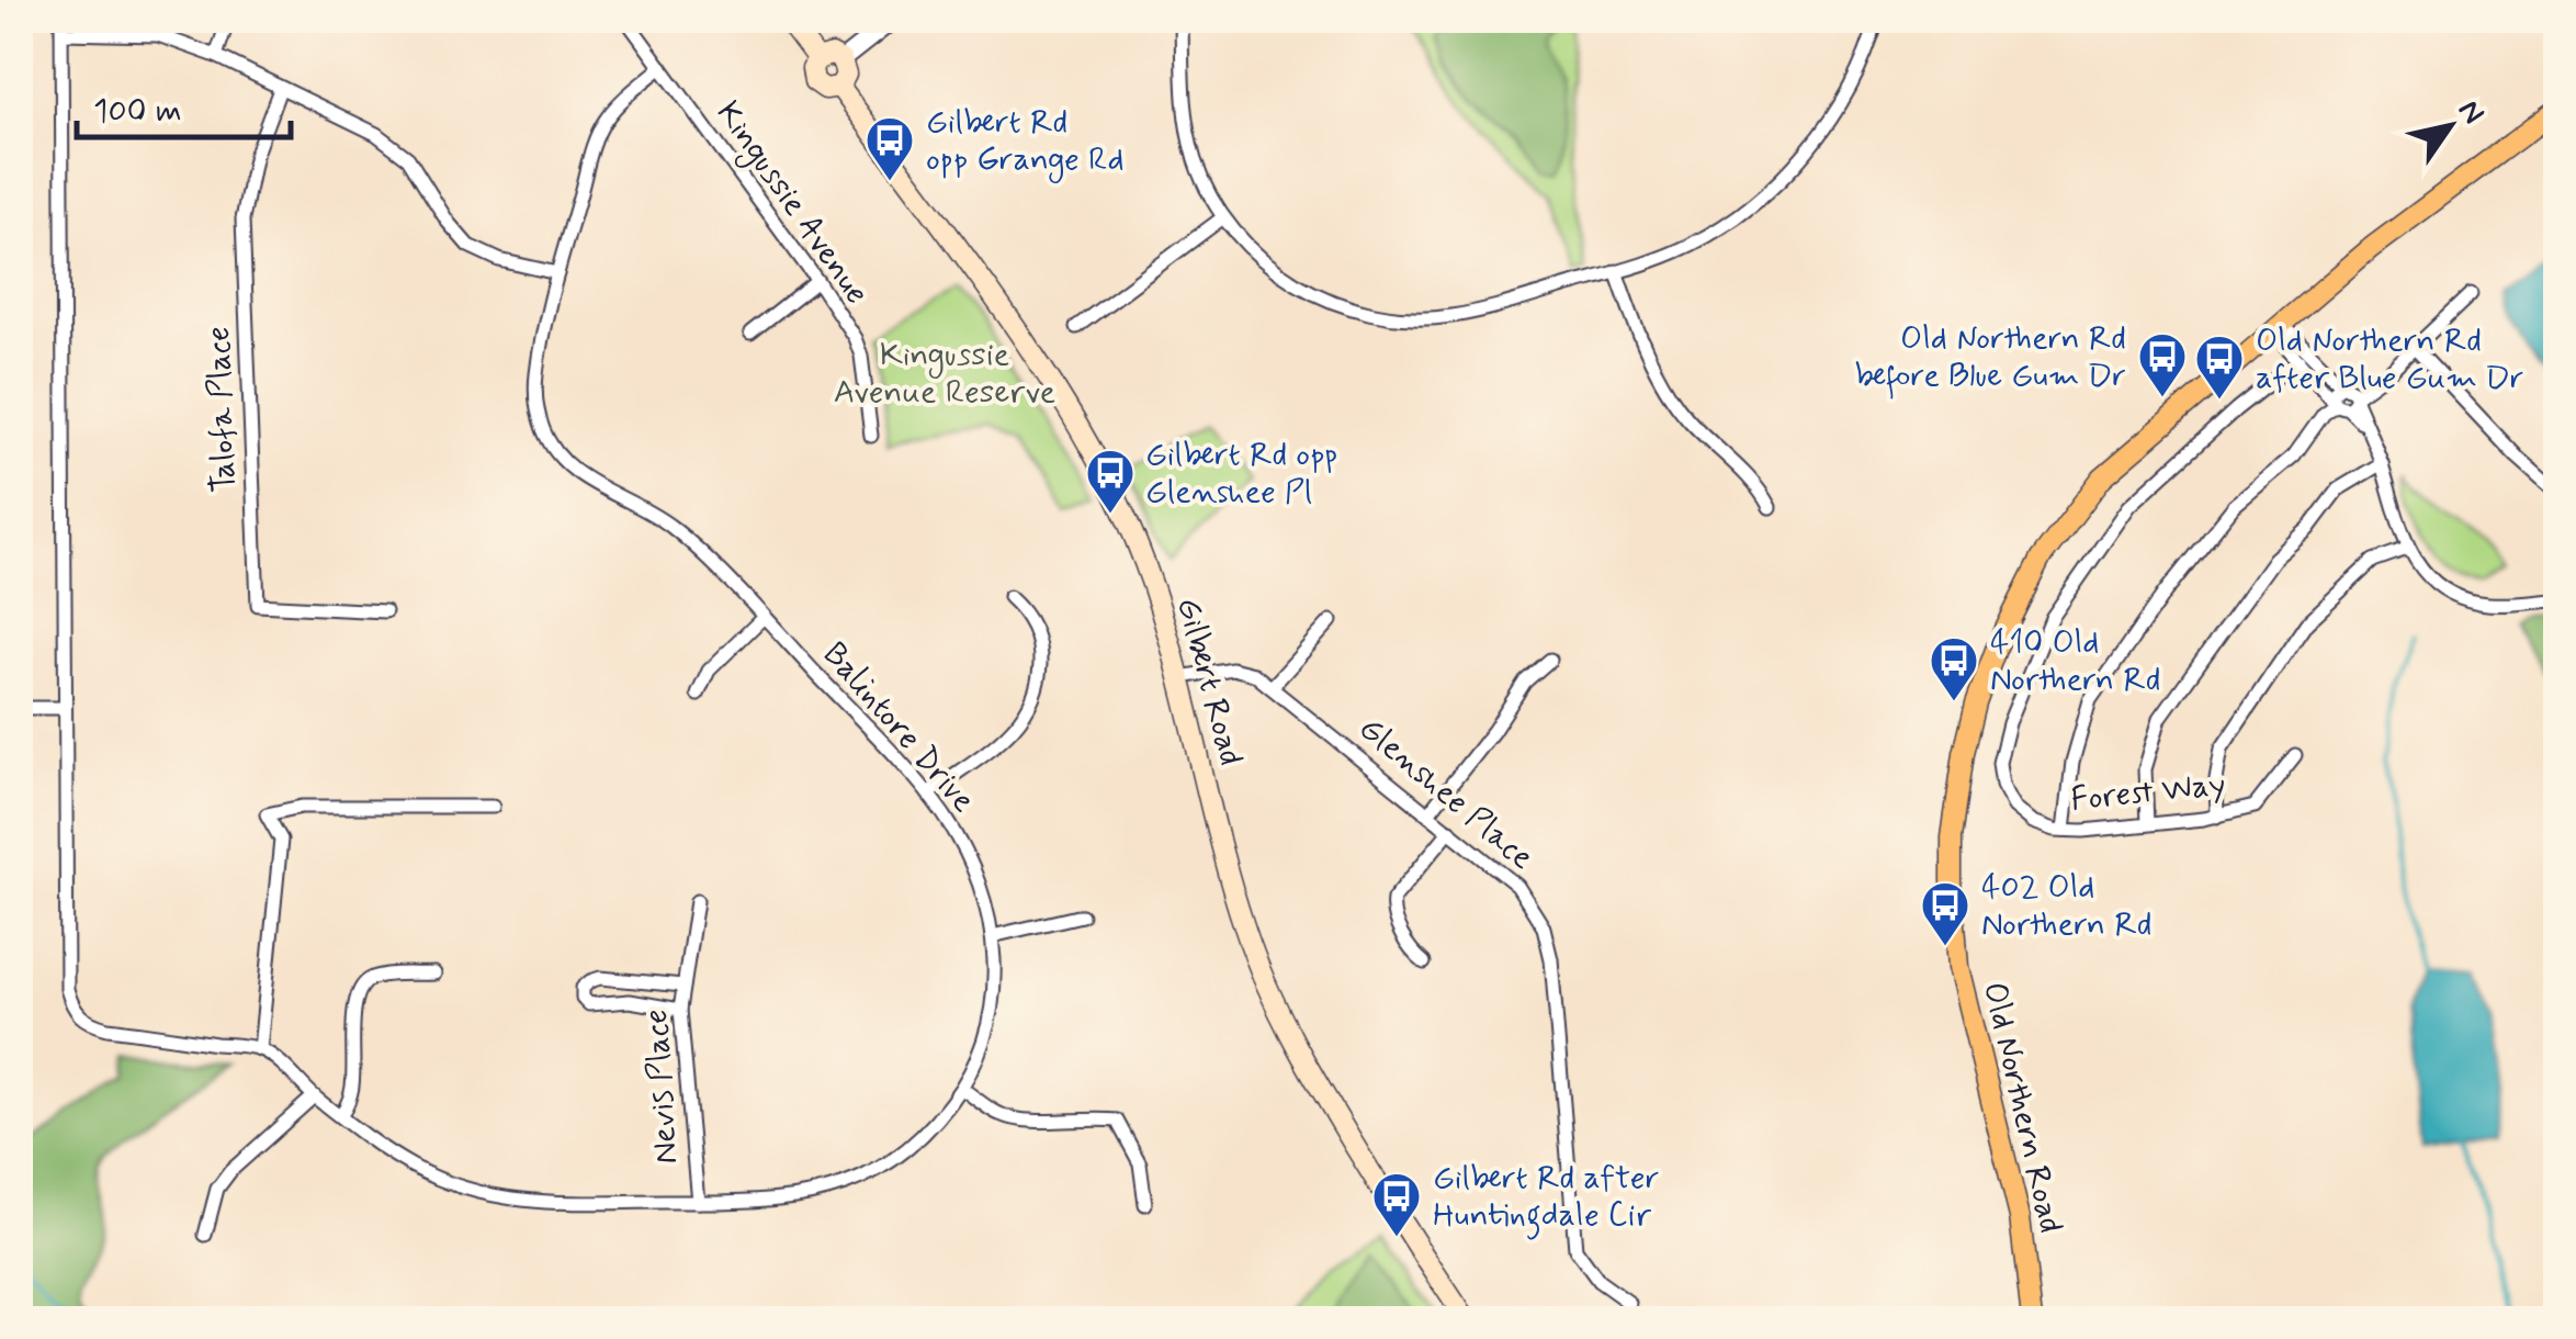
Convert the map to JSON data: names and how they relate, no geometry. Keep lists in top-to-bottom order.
{
  "streets": {
    "main road": ["Gilbert Road", "Old Northern Road"],
    "street": [
      "Kingussie Avenue",
      "Talofa Place",
      "Balintore Drive",
      "Forest Way",
      "Glenshee Place",
      "Nevis Place"
    ]
  },
  "crossings": [
    ["Kingussie Avenue", "Balintore Drive"],
    ["Gilbert Road", "Glenshee Place"],
    ["Balintore Drive", "Nevis Place"]
  ],
  "parks": ["Kingussie Avenue Reserve"],
  "places": {
    "bus stop": [
      "Gilbert Rd opp Grange Rd",
      "Old Northern Rd before Blue Gum Dr",
      "Old Northern Rd after Blue Gum Dr",
      "Gilbert Rd opp Glenshee Pl",
      "410 Old Northern Rd",
      "402 Old Northern Rd",
      "Gilbert Rd after Huntingdale Cir"
    ]
  },
  "scale_bar": "100 m",
  "north": "top right"
}
